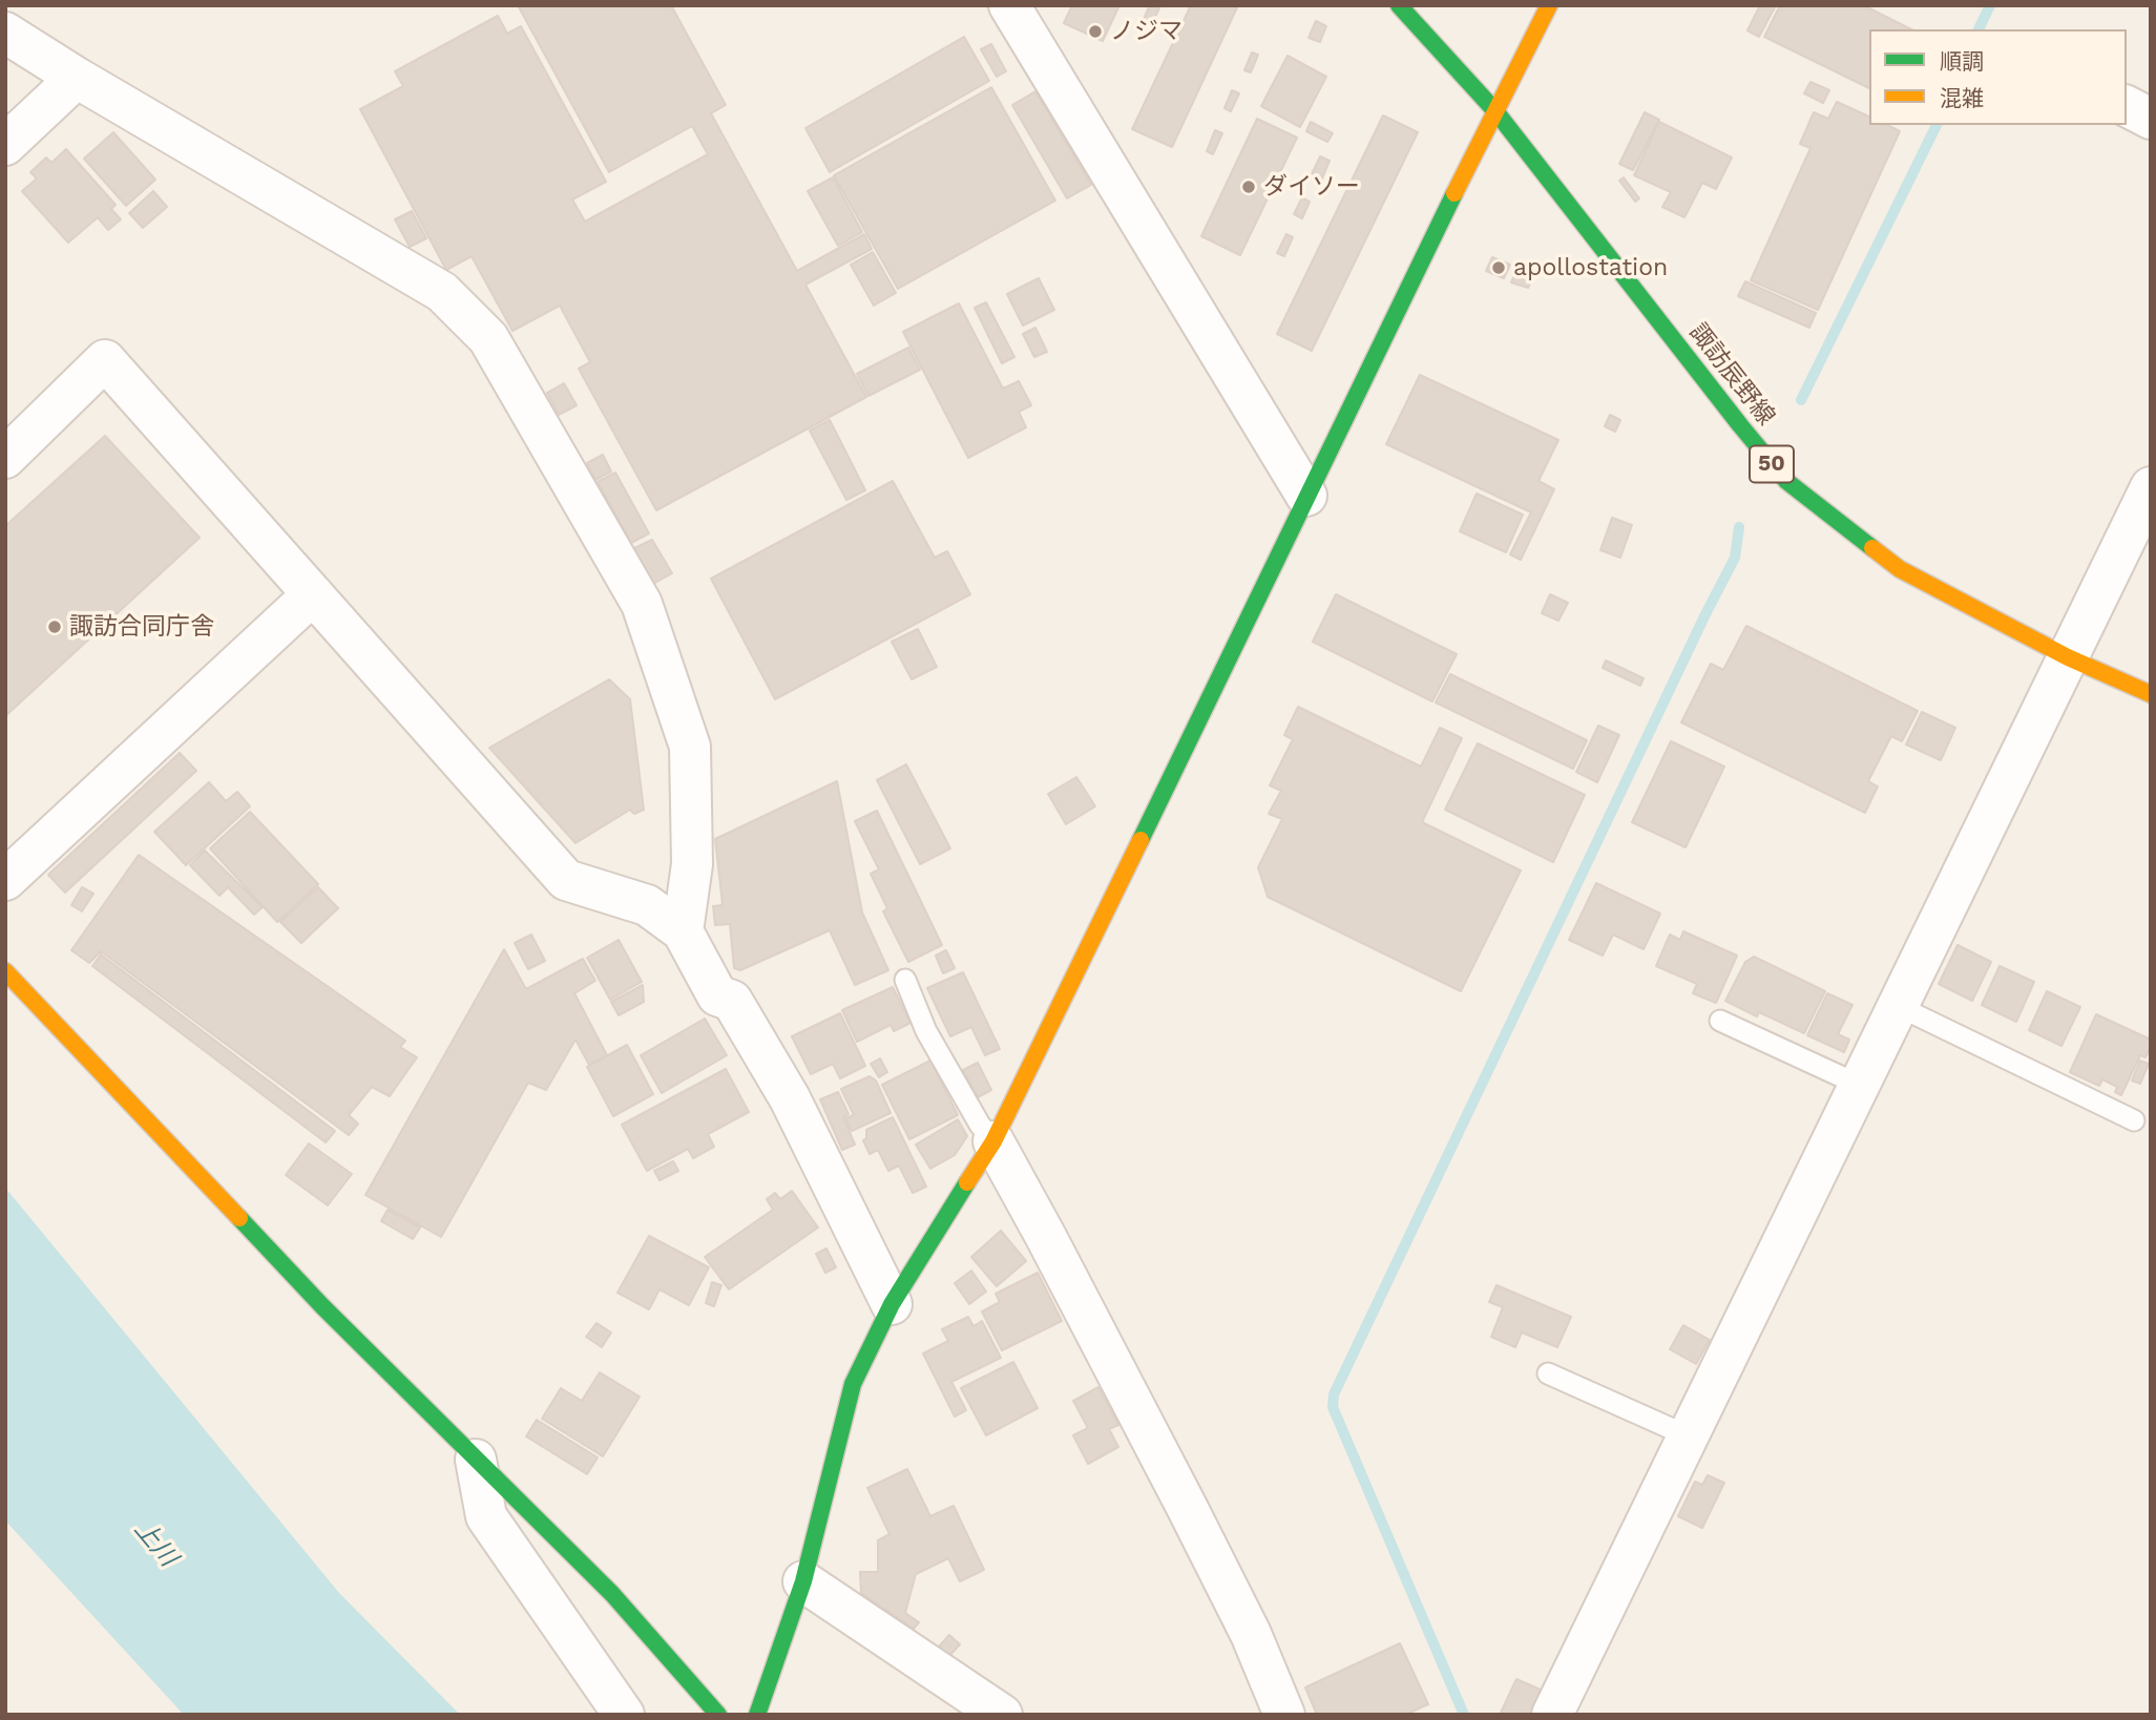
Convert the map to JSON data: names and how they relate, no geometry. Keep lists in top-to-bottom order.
{
  "streets": {
    "street": ["諏訪辰野線", "50"]
  },
  "water": ["上川"],
  "places": [
    "ノジマ",
    "ダイソー",
    "apollostation",
    "諏訪合同庁舎"
  ],
  "legend": ["順調", "混雑"]
}
